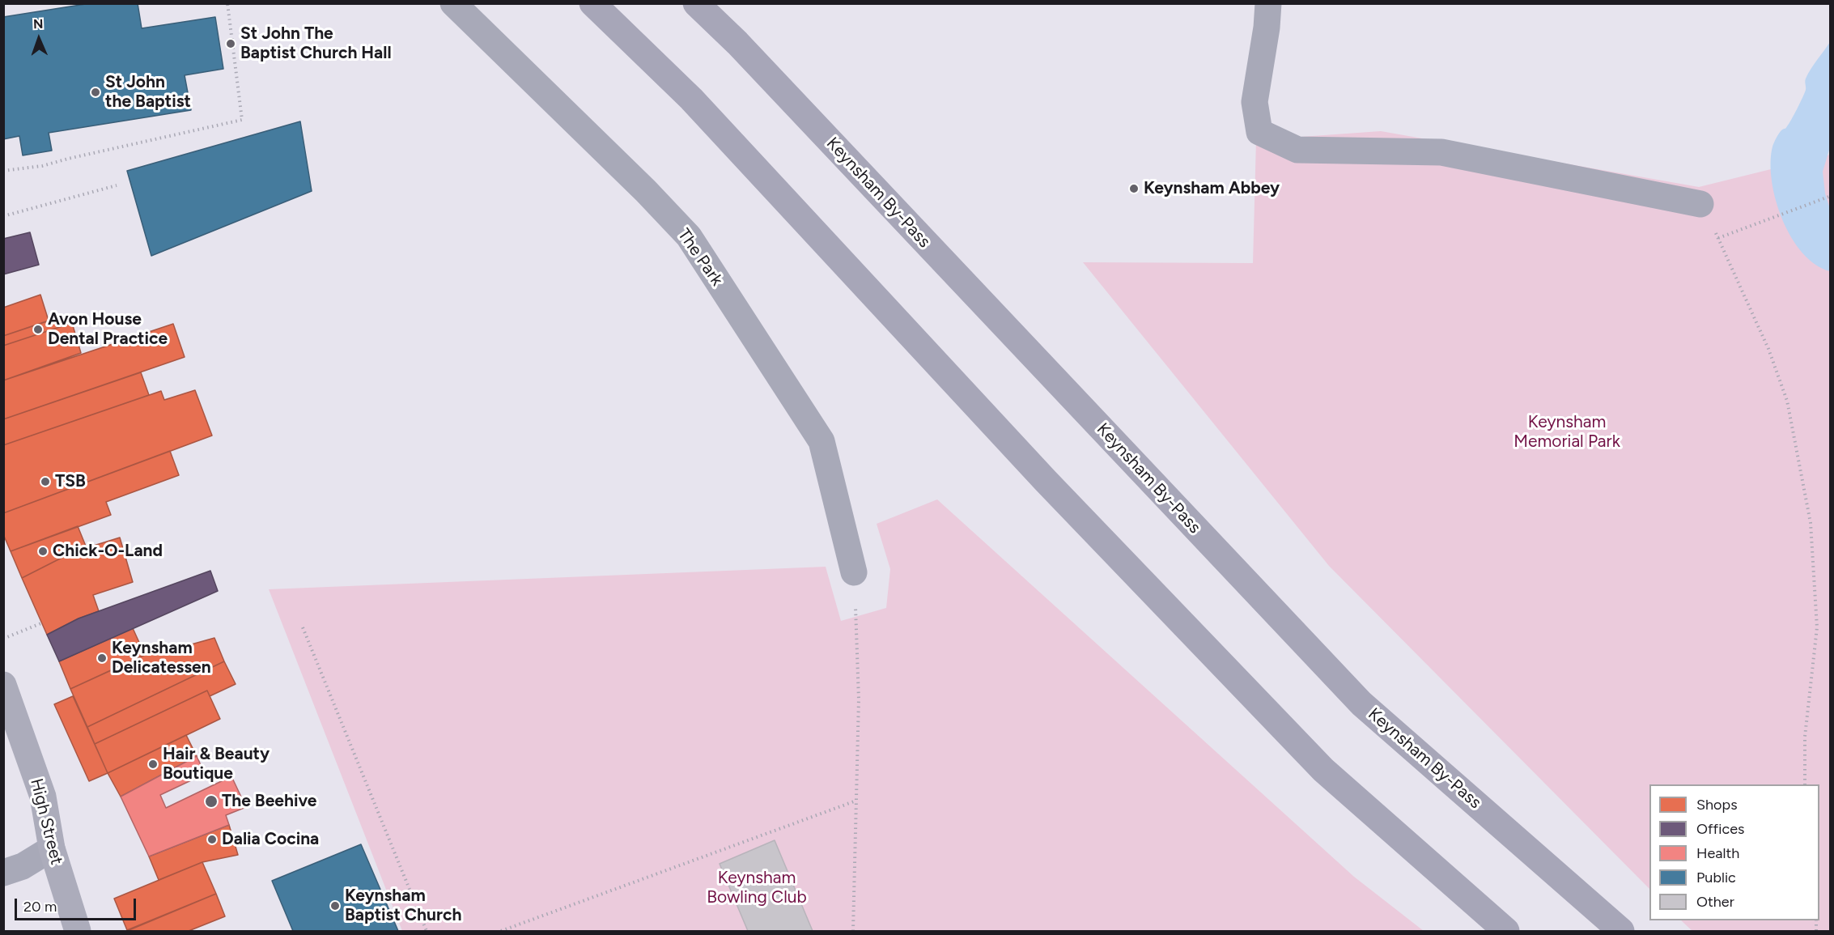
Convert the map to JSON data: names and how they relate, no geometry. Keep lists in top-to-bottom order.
{
  "streets": {
    "highway": ["Keynsham By-Pass"],
    "main road": ["High Street"],
    "street": ["The Park"]
  },
  "parks": ["Keynsham Memorial Park", "Keynsham Bowling Club"],
  "places": [
    "St John The Baptist Church Hall",
    "St John the Baptist",
    "Keynsham Abbey",
    "Avon House Dental Practice",
    "TSB",
    "Chick-O-Land",
    "Keynsham Delicatessen",
    "Hair & Beauty Boutique",
    "The Beehive",
    "Dalia Cocina",
    "Keynsham Baptist Church"
  ],
  "legend": [
    "Shops",
    "Offices",
    "Health",
    "Public",
    "Other"
  ],
  "scale_bar": "20 m",
  "north": "top"
}
